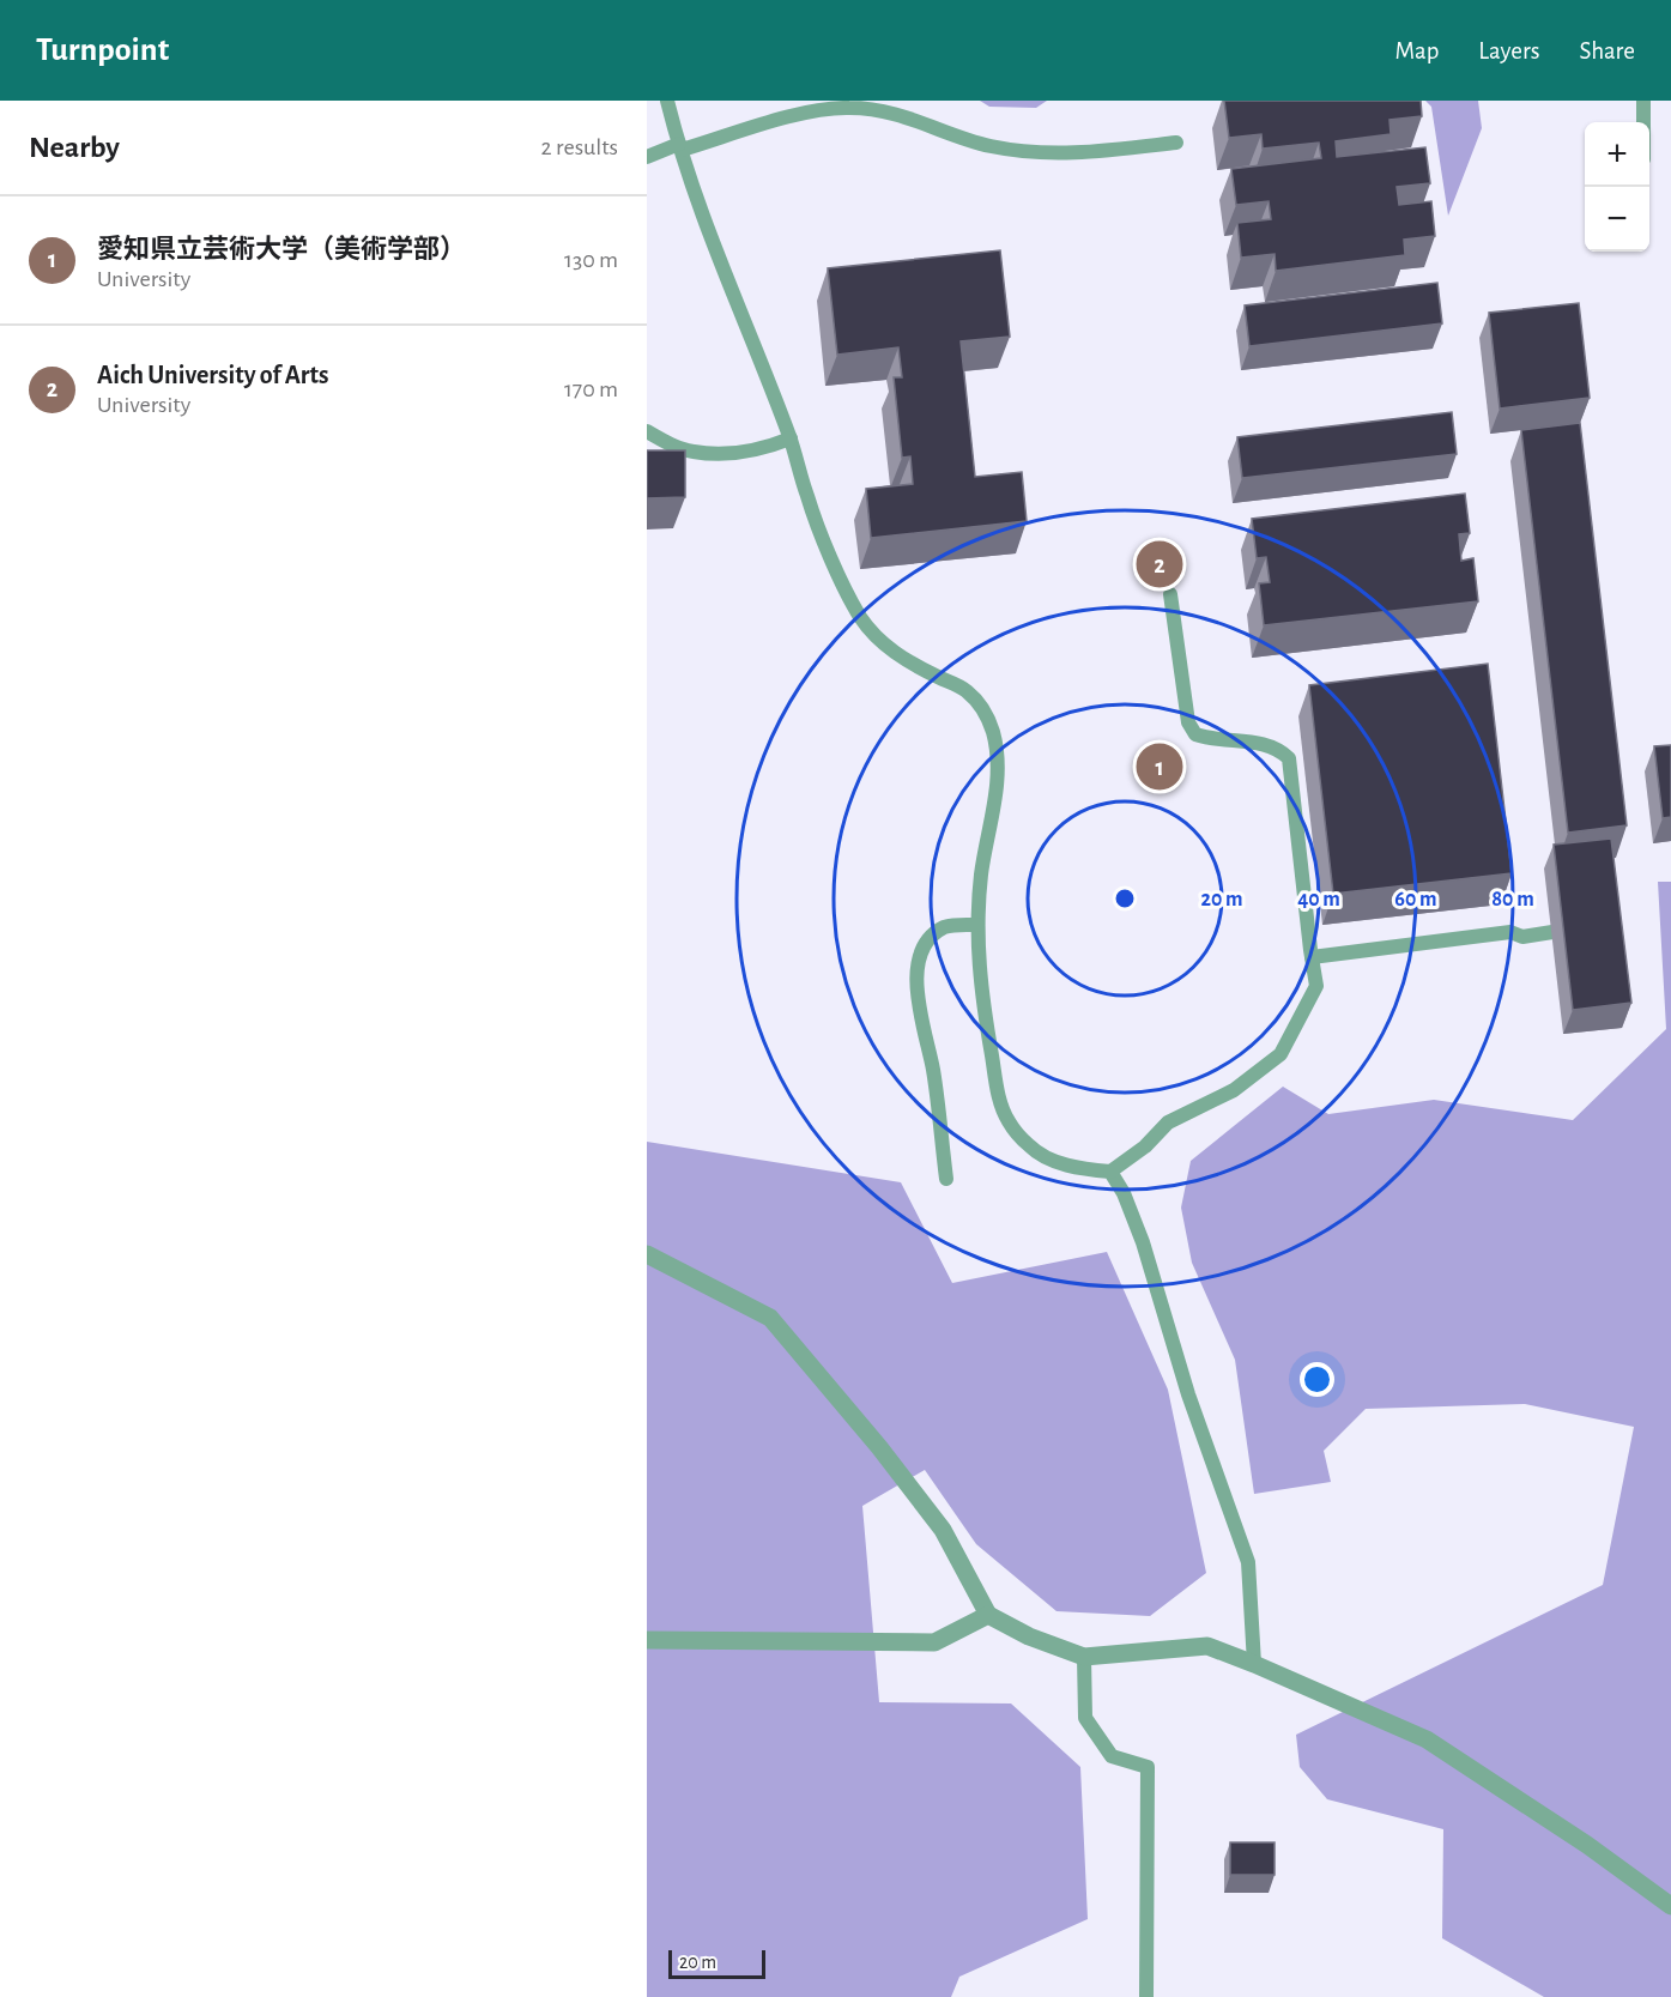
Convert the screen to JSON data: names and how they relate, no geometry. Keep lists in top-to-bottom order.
{
  "scale_bar": "20 m",
  "page": {
    "header": "Turnpoint",
    "nav": ["Map", "Layers", "Share"],
    "heading": ["Nearby", "2 results"],
    "map_buttons": ["+", "−"],
    "list": [
      {
        "mark": "1",
        "name": "愛知県立芸術大学（美術学部）",
        "note": "University",
        "value": "130 m"
      },
      {
        "mark": "2",
        "name": "Aich University of Arts",
        "note": "University",
        "value": "170 m"
      }
    ],
    "pins": ["2", "1"],
    "scale": "20 m"
  },
  "rings": [
    "20 m",
    "40 m",
    "60 m",
    "80 m"
  ]
}
